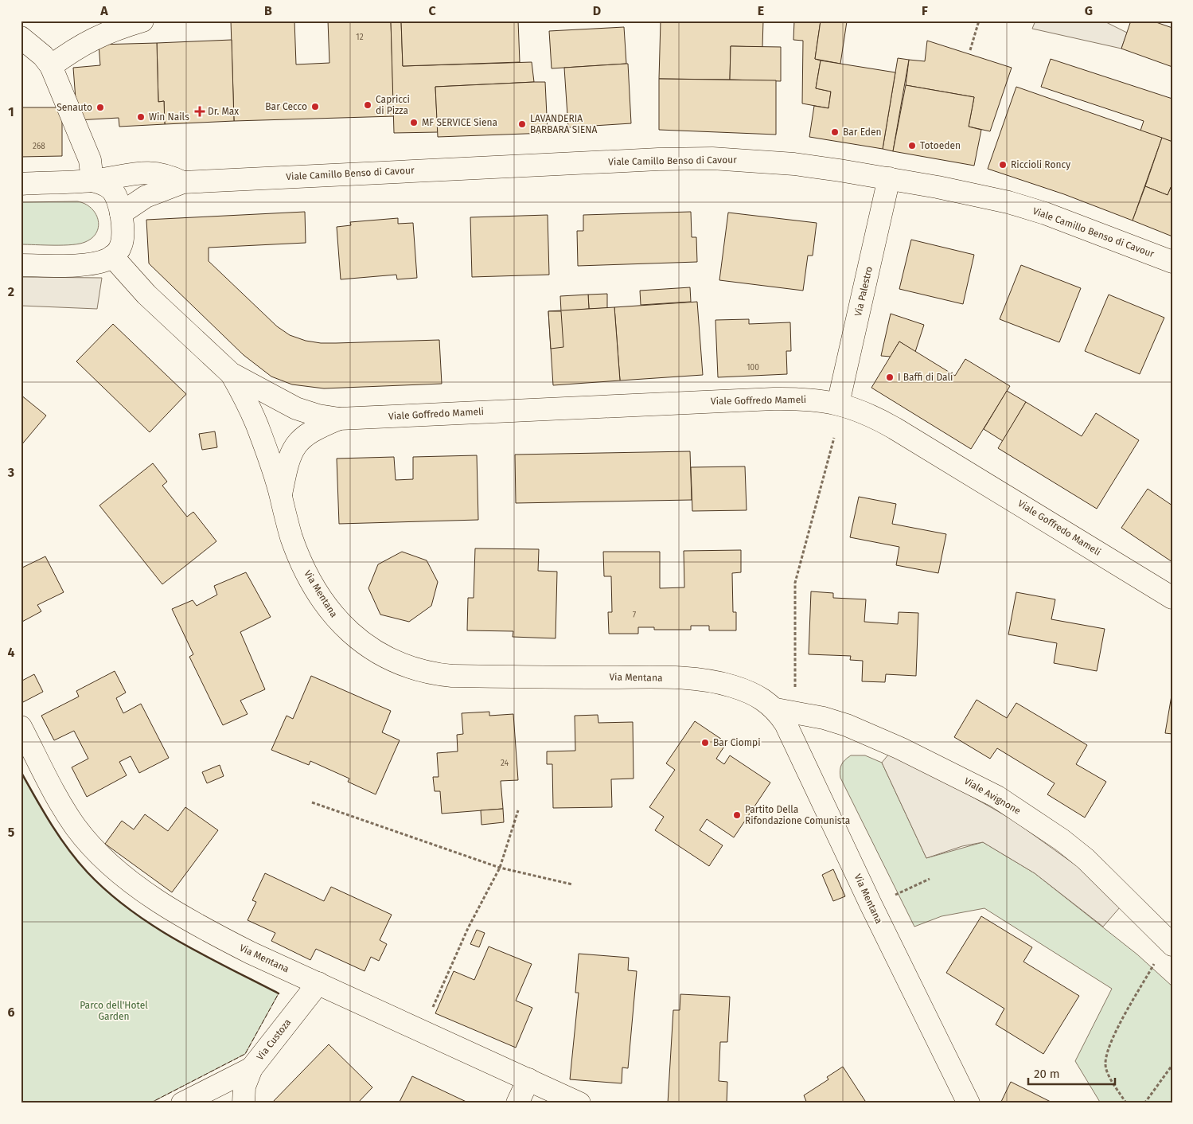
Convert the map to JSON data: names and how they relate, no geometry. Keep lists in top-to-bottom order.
{
  "streets": {
    "street": [
      "Viale Camillo Benso di Cavour",
      "Via Palestro",
      "Viale Goffredo Mameli",
      "Via Mentana",
      "Viale Avignone",
      "Via Custoza"
    ]
  },
  "crossings": [
    ["Viale Camillo Benso di Cavour", "Via Palestro"],
    ["Viale Camillo Benso di Cavour", "Viale Goffredo Mameli"],
    ["Via Palestro", "Viale Goffredo Mameli"],
    ["Viale Goffredo Mameli", "Via Mentana"],
    ["Via Mentana", "Viale Avignone"],
    ["Via Mentana", "Via Custoza"]
  ],
  "parks": ["Parco dell'Hotel Garden"],
  "places": {
    "other": [
      "Capricci di Pizza",
      "Bar Cecco",
      "Senauto",
      "Win Nails",
      "MF SERVICE Siena",
      "LAVANDERIA BARBARA SIENA",
      "Bar Eden",
      "Totoeden",
      "Riccioli Roncy",
      "I Baffi di Dalí",
      "Bar Ciompi",
      "Partito Della Rifondazione Comunista"
    ],
    "health": ["Dr. Max"]
  },
  "house_numbers": [
    "12",
    "268",
    "100",
    "7",
    "24"
  ],
  "scale_bar": "20 m",
  "grid": {
    "columns": [
      "A",
      "B",
      "C",
      "D",
      "E",
      "F",
      "G"
    ],
    "rows": [
      "1",
      "2",
      "3",
      "4",
      "5",
      "6"
    ]
  }
}
